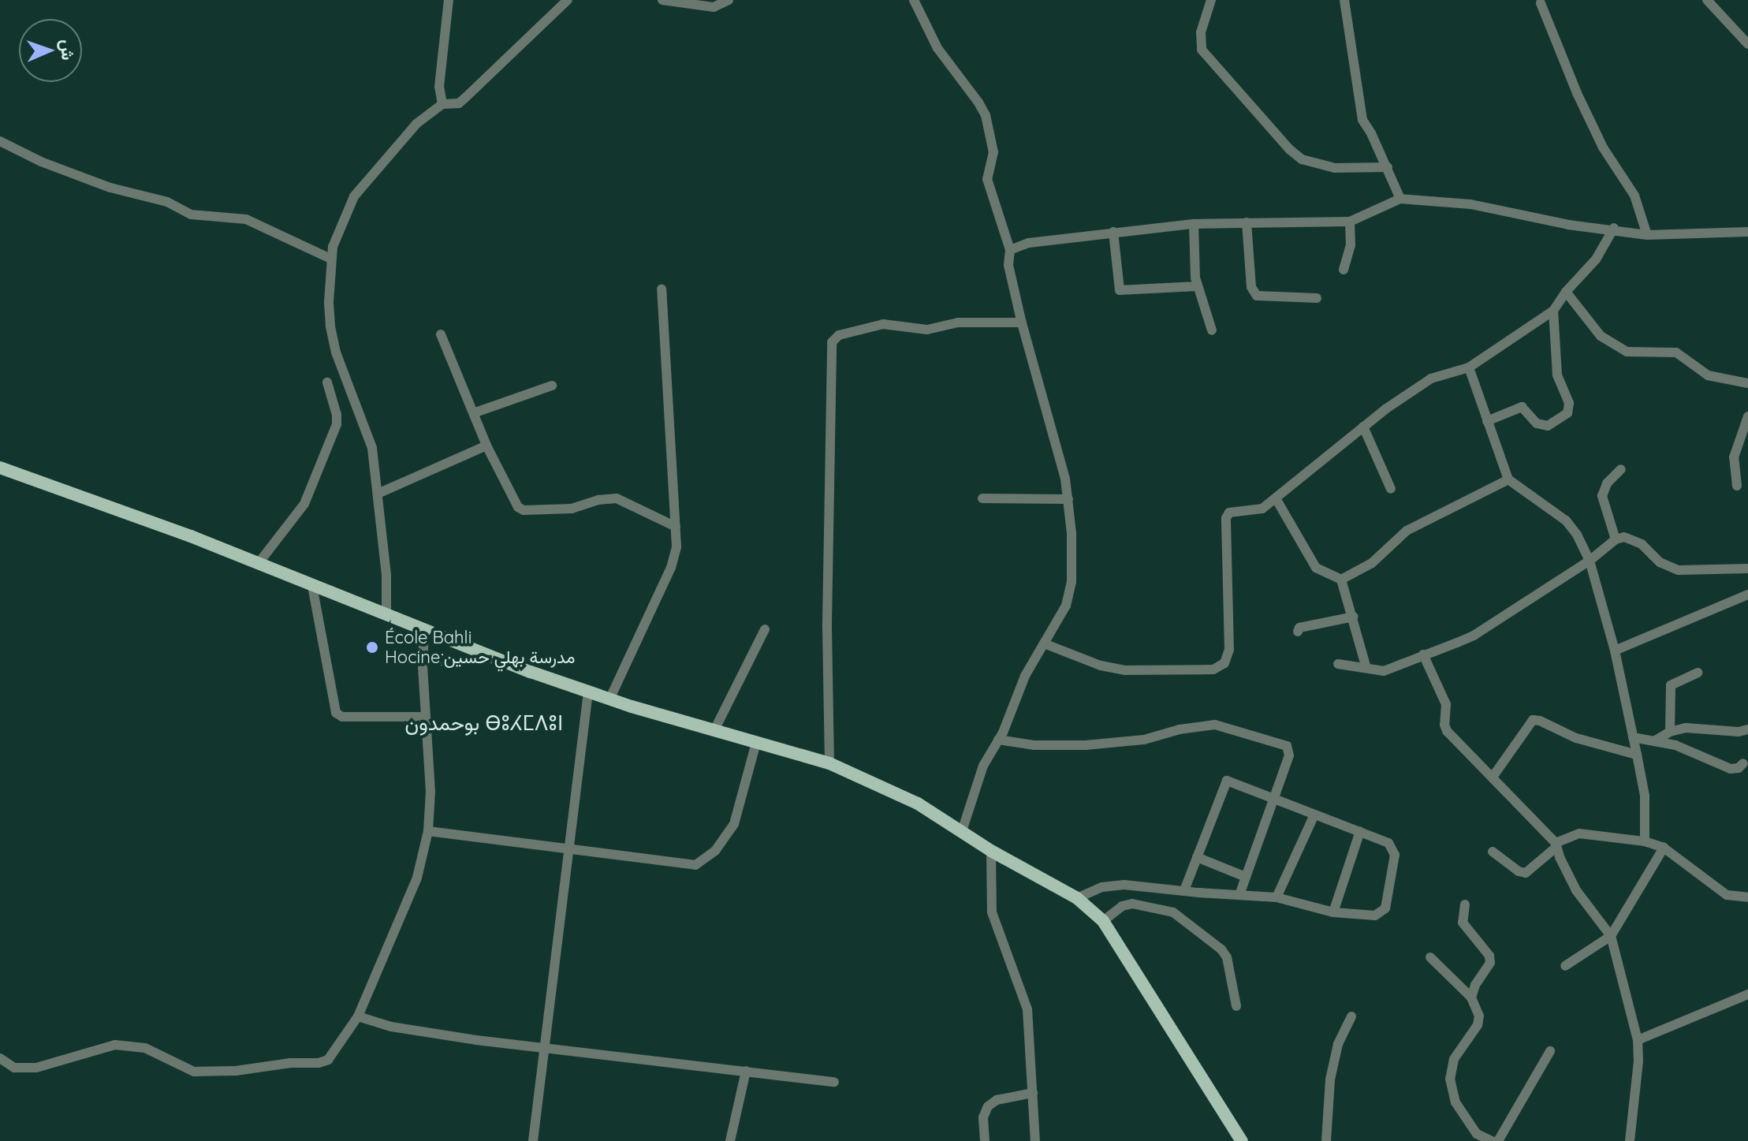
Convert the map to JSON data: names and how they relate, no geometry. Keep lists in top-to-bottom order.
{
  "districts": ["بوحمدون ⴱⵓⵃⵎⴷⵓⵏ"],
  "places": ["École Bahli Hocine;مدرسة بهلي حسين"],
  "north": "right"
}
